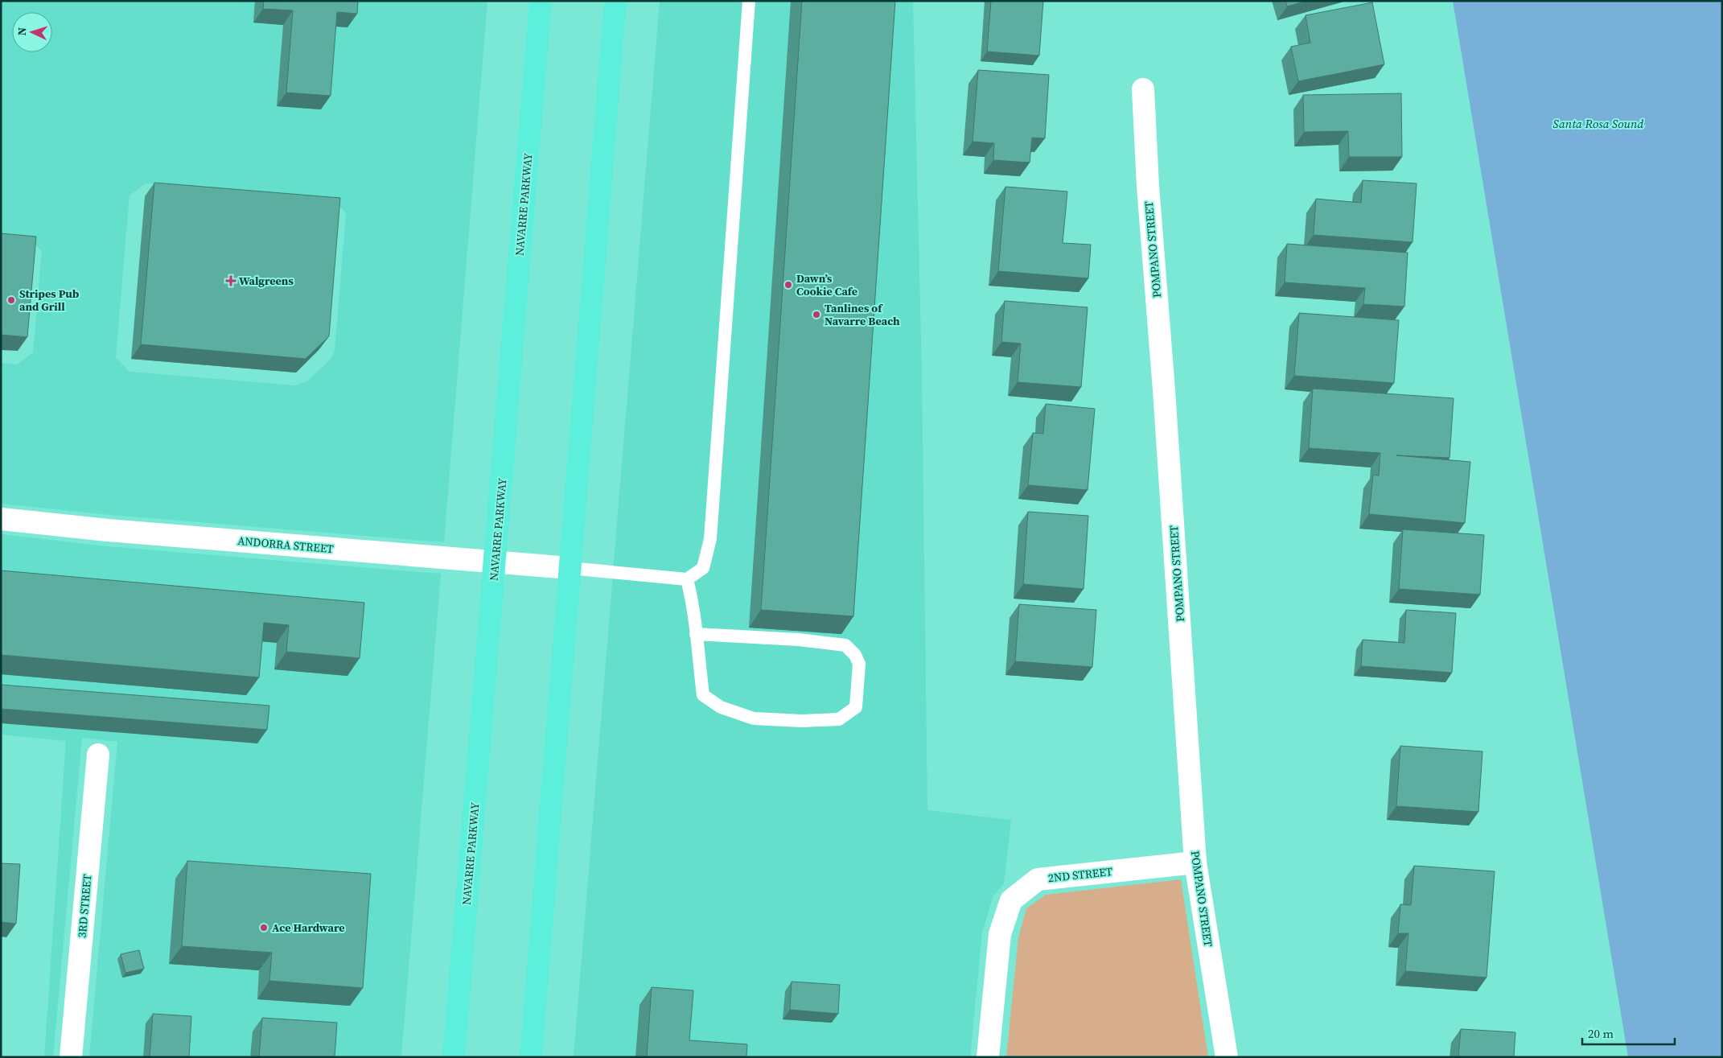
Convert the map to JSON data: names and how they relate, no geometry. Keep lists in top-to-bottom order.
{
  "streets": {
    "highway": ["NAVARRE PARKWAY"],
    "street": [
      "POMPANO STREET",
      "ANDORRA STREET",
      "2ND STREET",
      "3RD STREET"
    ]
  },
  "crossings": [
    ["NAVARRE PARKWAY", "ANDORRA STREET"],
    ["POMPANO STREET", "2ND STREET"]
  ],
  "water": ["Santa Rosa Sound"],
  "places": {
    "health": ["Walgreens"],
    "other": [
      "Dawn’s Cookie Cafe",
      "Stripes Pub and Grill",
      "Tanlines of Navarre Beach",
      "Ace Hardware"
    ]
  },
  "scale_bar": "20 m",
  "north": "left"
}
